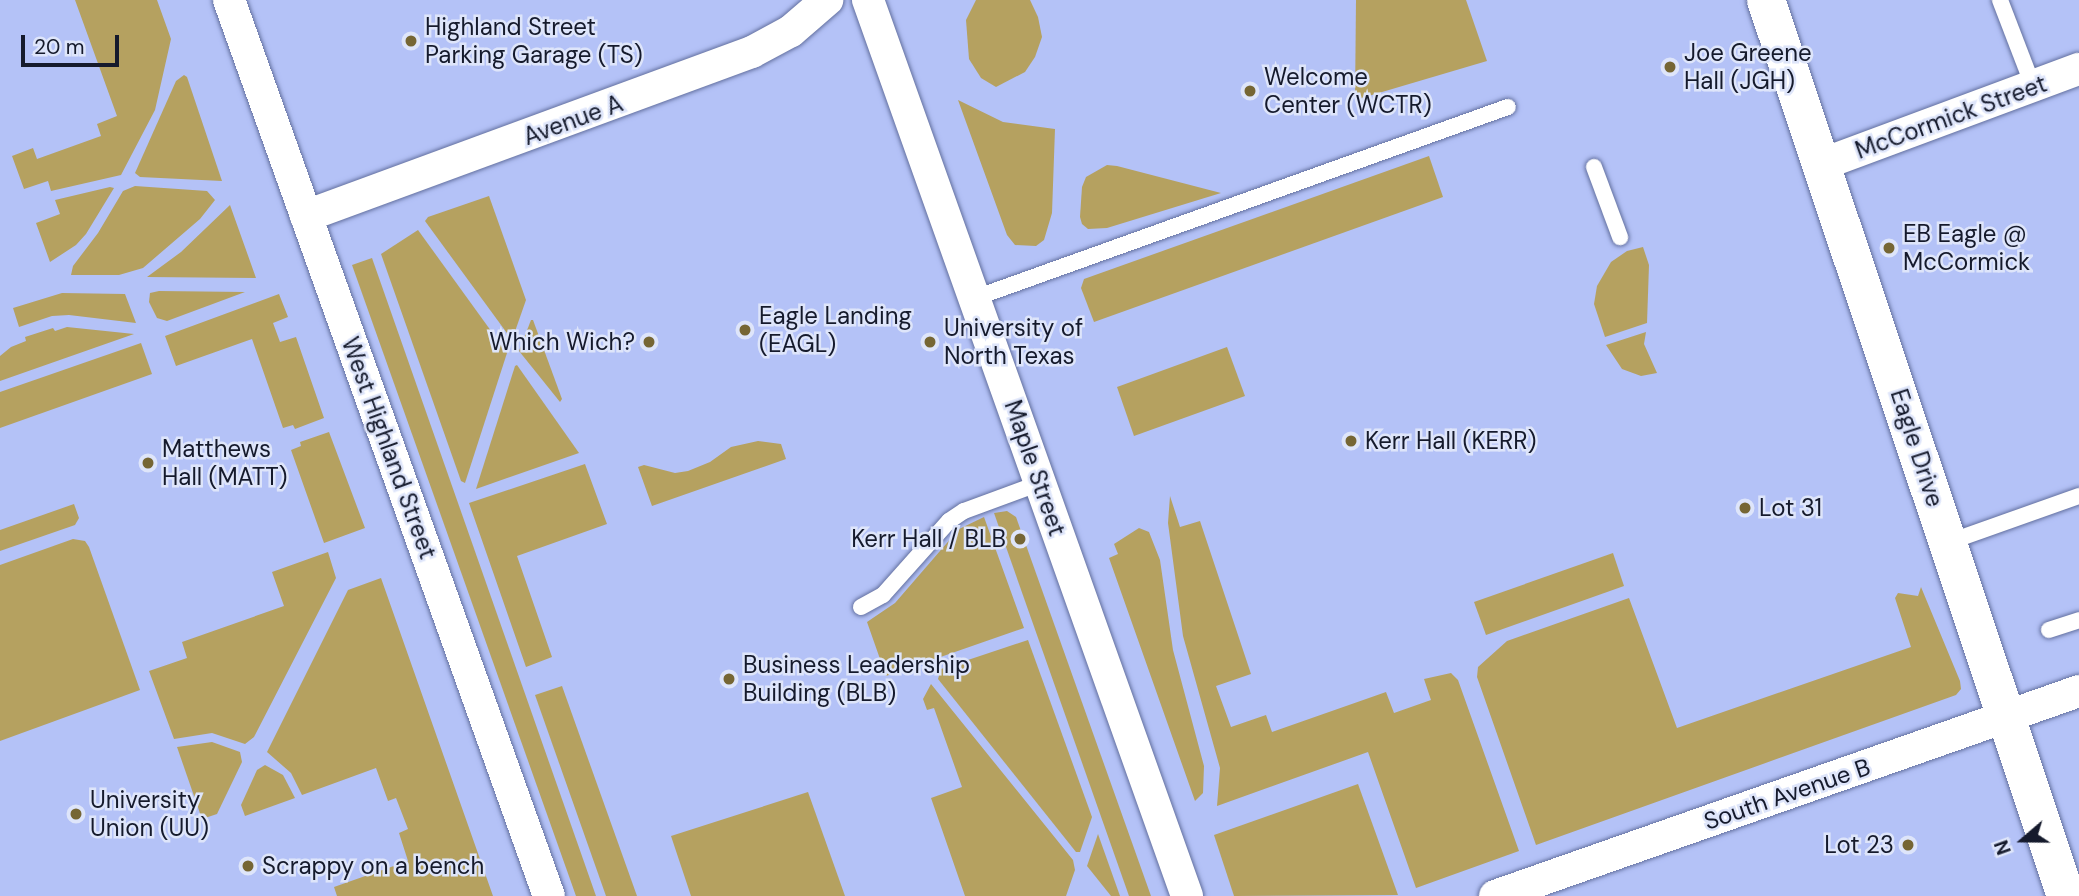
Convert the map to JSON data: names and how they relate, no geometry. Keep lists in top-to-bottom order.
{
  "streets": {
    "street": [
      "McCormick Street",
      "Avenue A",
      "West Highland Street",
      "Eagle Drive",
      "Maple Street",
      "South Avenue B"
    ]
  },
  "crossings": [
    ["McCormick Street", "Eagle Drive"],
    ["Avenue A", "West Highland Street"],
    ["Eagle Drive", "South Avenue B"]
  ],
  "places": [
    "Highland Street Parking Garage (TS)",
    "Joe Greene Hall (JGH)",
    "Welcome Center (WCTR)",
    "EB Eagle @ McCormick",
    "Eagle Landing (EAGL)",
    "Which Wich?",
    "University of North Texas",
    "Kerr Hall (KERR)",
    "Matthews Hall (MATT)",
    "Lot 31",
    "Kerr Hall / BLB",
    "Business Leadership Building (BLB)",
    "University Union (UU)",
    "Lot 23",
    "Scrappy on a bench"
  ],
  "scale_bar": "20 m",
  "north": "left"
}
